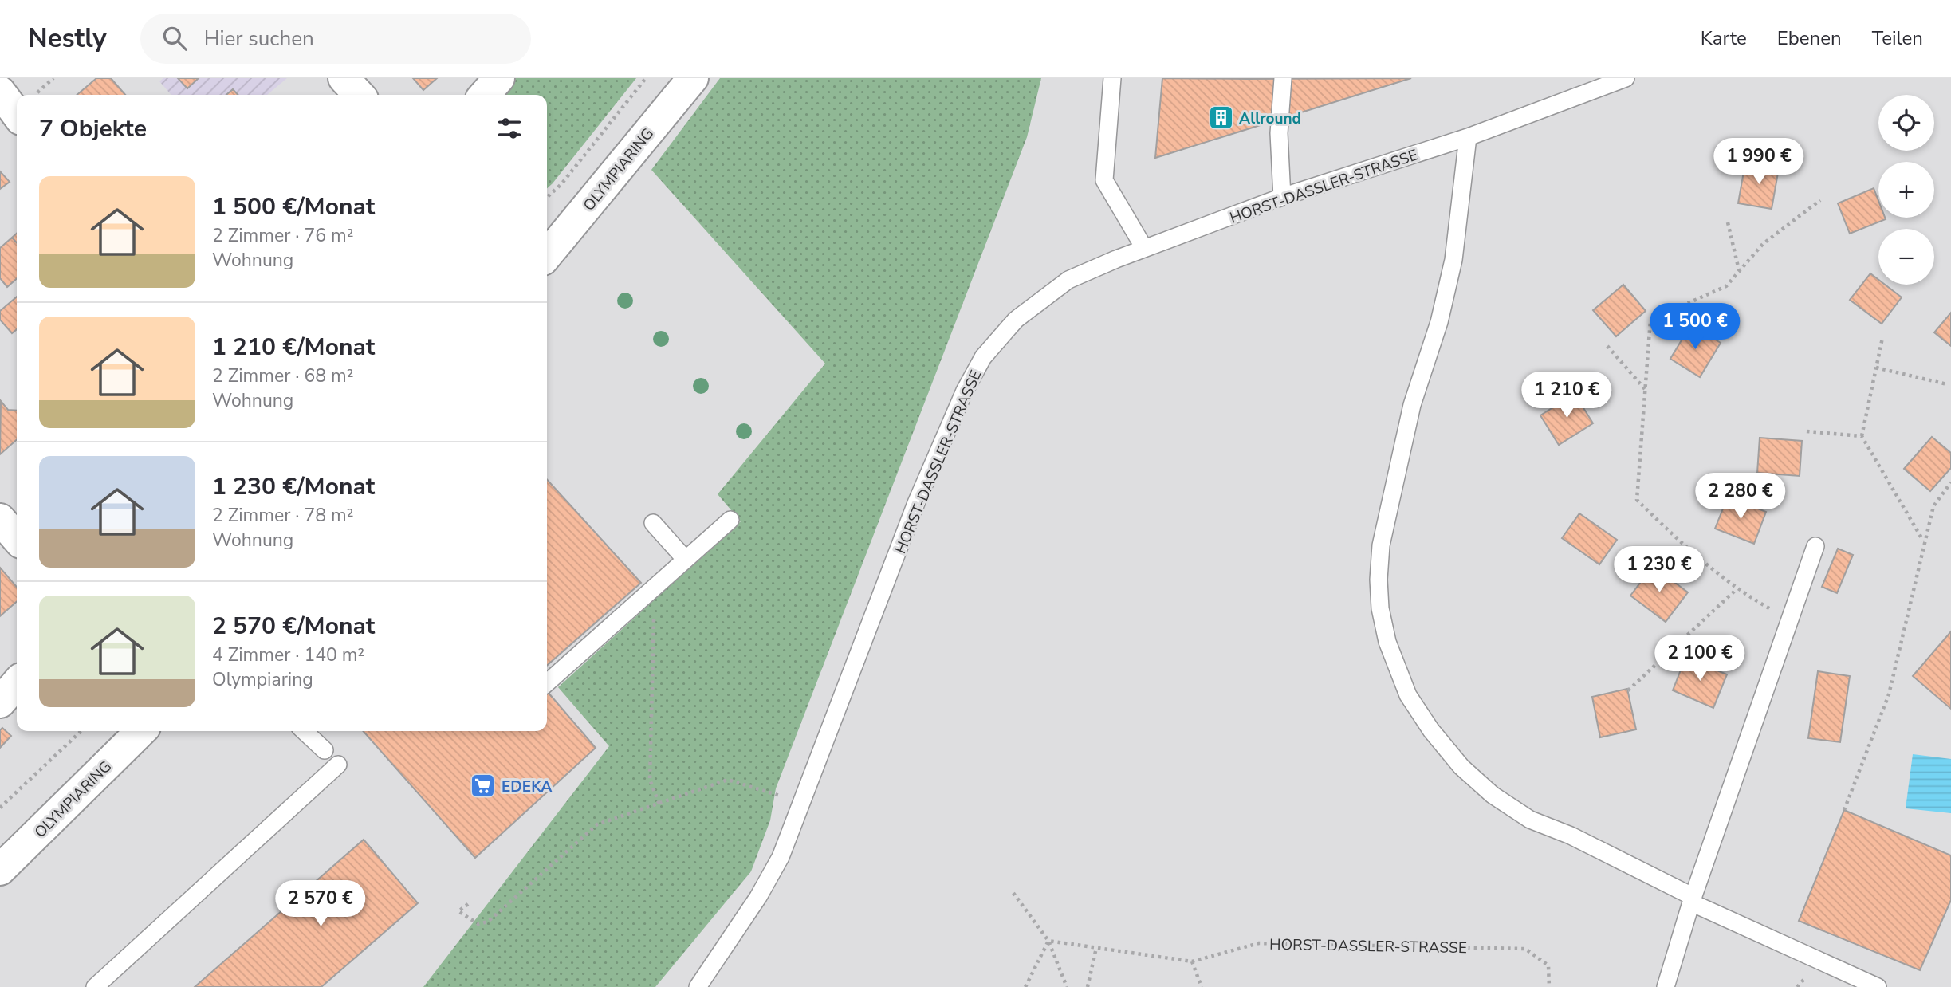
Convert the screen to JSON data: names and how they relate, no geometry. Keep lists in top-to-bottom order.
{
  "streets": {
    "street": ["OLYMPIARING"],
    "lane": ["HORST-DASSLER-STRASSE"]
  },
  "places": {
    "building": ["Allround"],
    "supermarket": ["EDEKA"]
  },
  "page": {
    "header": "Nestly",
    "search": "Hier suchen",
    "nav": ["Karte", "Ebenen", "Teilen"],
    "map_buttons": ["+", "−"],
    "heading": "7 Objekte",
    "price": [
      "1 990 €",
      "1 500 €",
      "1 210 €",
      "2 280 €",
      "1 230 €",
      "2 100 €",
      "2 570 €"
    ],
    "list": [
      {
        "name": "1 500 €/Monat",
        "note": "2 Zimmer · 76 m² · Wohnung"
      },
      {
        "name": "1 210 €/Monat",
        "note": "2 Zimmer · 68 m² · Wohnung"
      },
      {
        "name": "1 230 €/Monat",
        "note": "2 Zimmer · 78 m² · Wohnung"
      },
      {
        "name": "2 570 €/Monat",
        "note": "4 Zimmer · 140 m² · Olympiaring"
      }
    ]
  }
}
